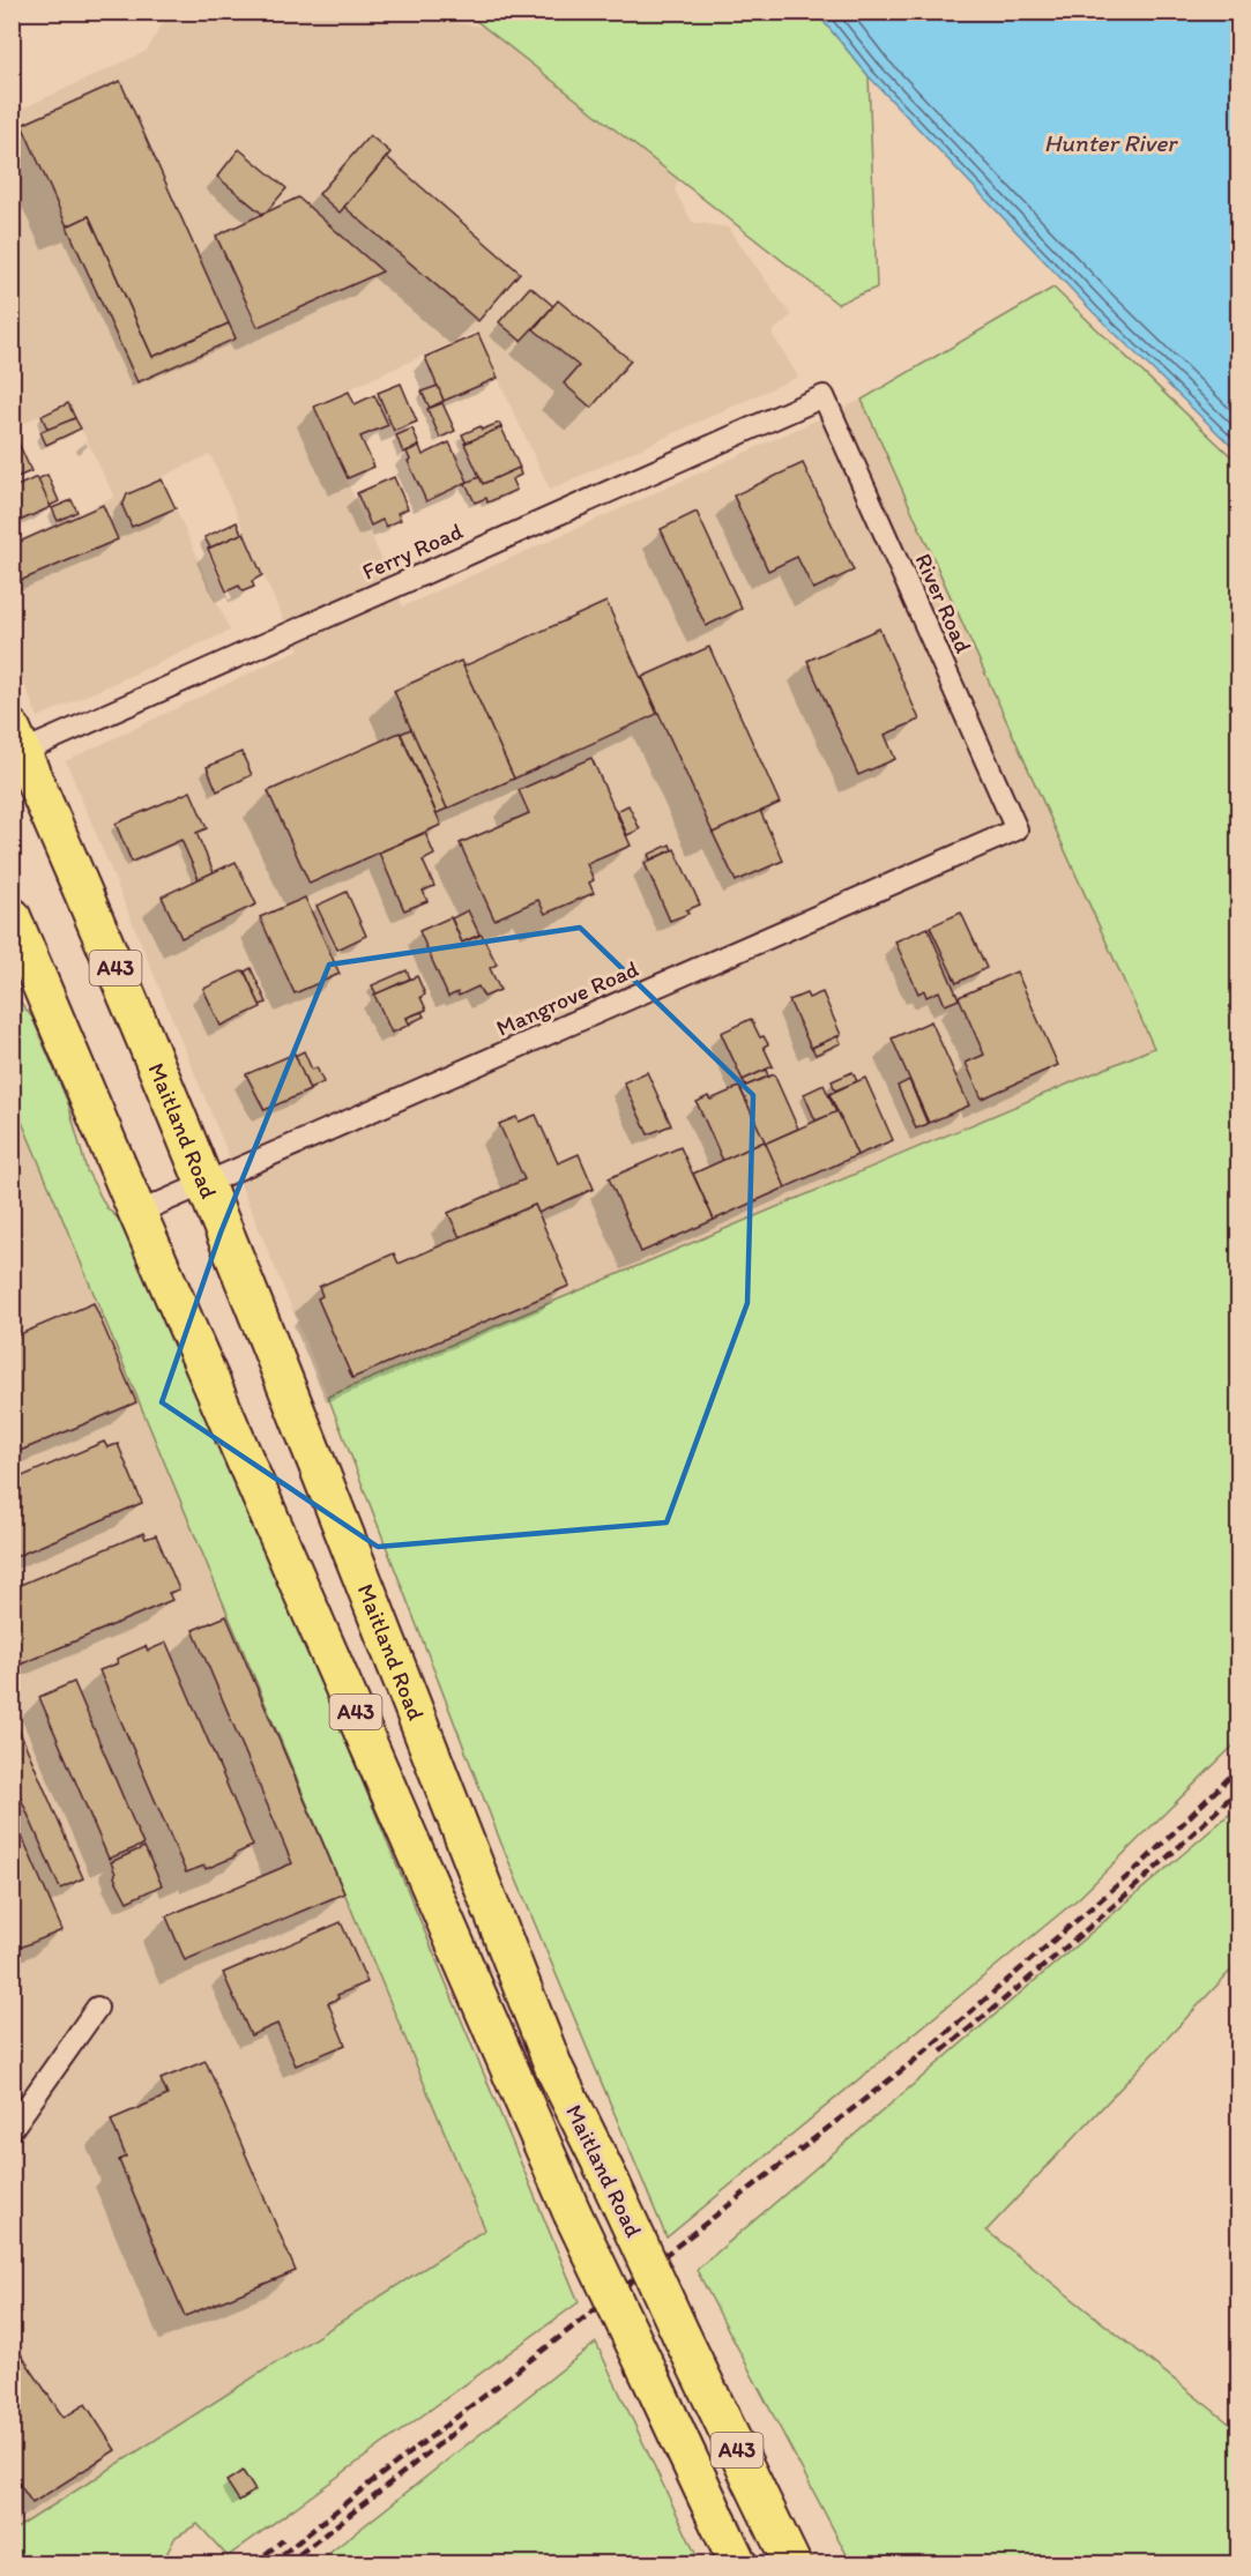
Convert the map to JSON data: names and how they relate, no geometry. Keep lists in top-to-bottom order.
{
  "streets": {
    "highway": ["A43", "Maitland Road"],
    "street": ["Ferry Road", "River Road", "Mangrove Road"]
  },
  "crossings": [
    ["Ferry Road", "River Road"],
    ["Ferry Road", "Maitland Road"],
    ["River Road", "Mangrove Road"],
    ["Mangrove Road", "Maitland Road"]
  ],
  "water": ["Hunter River"]
}
